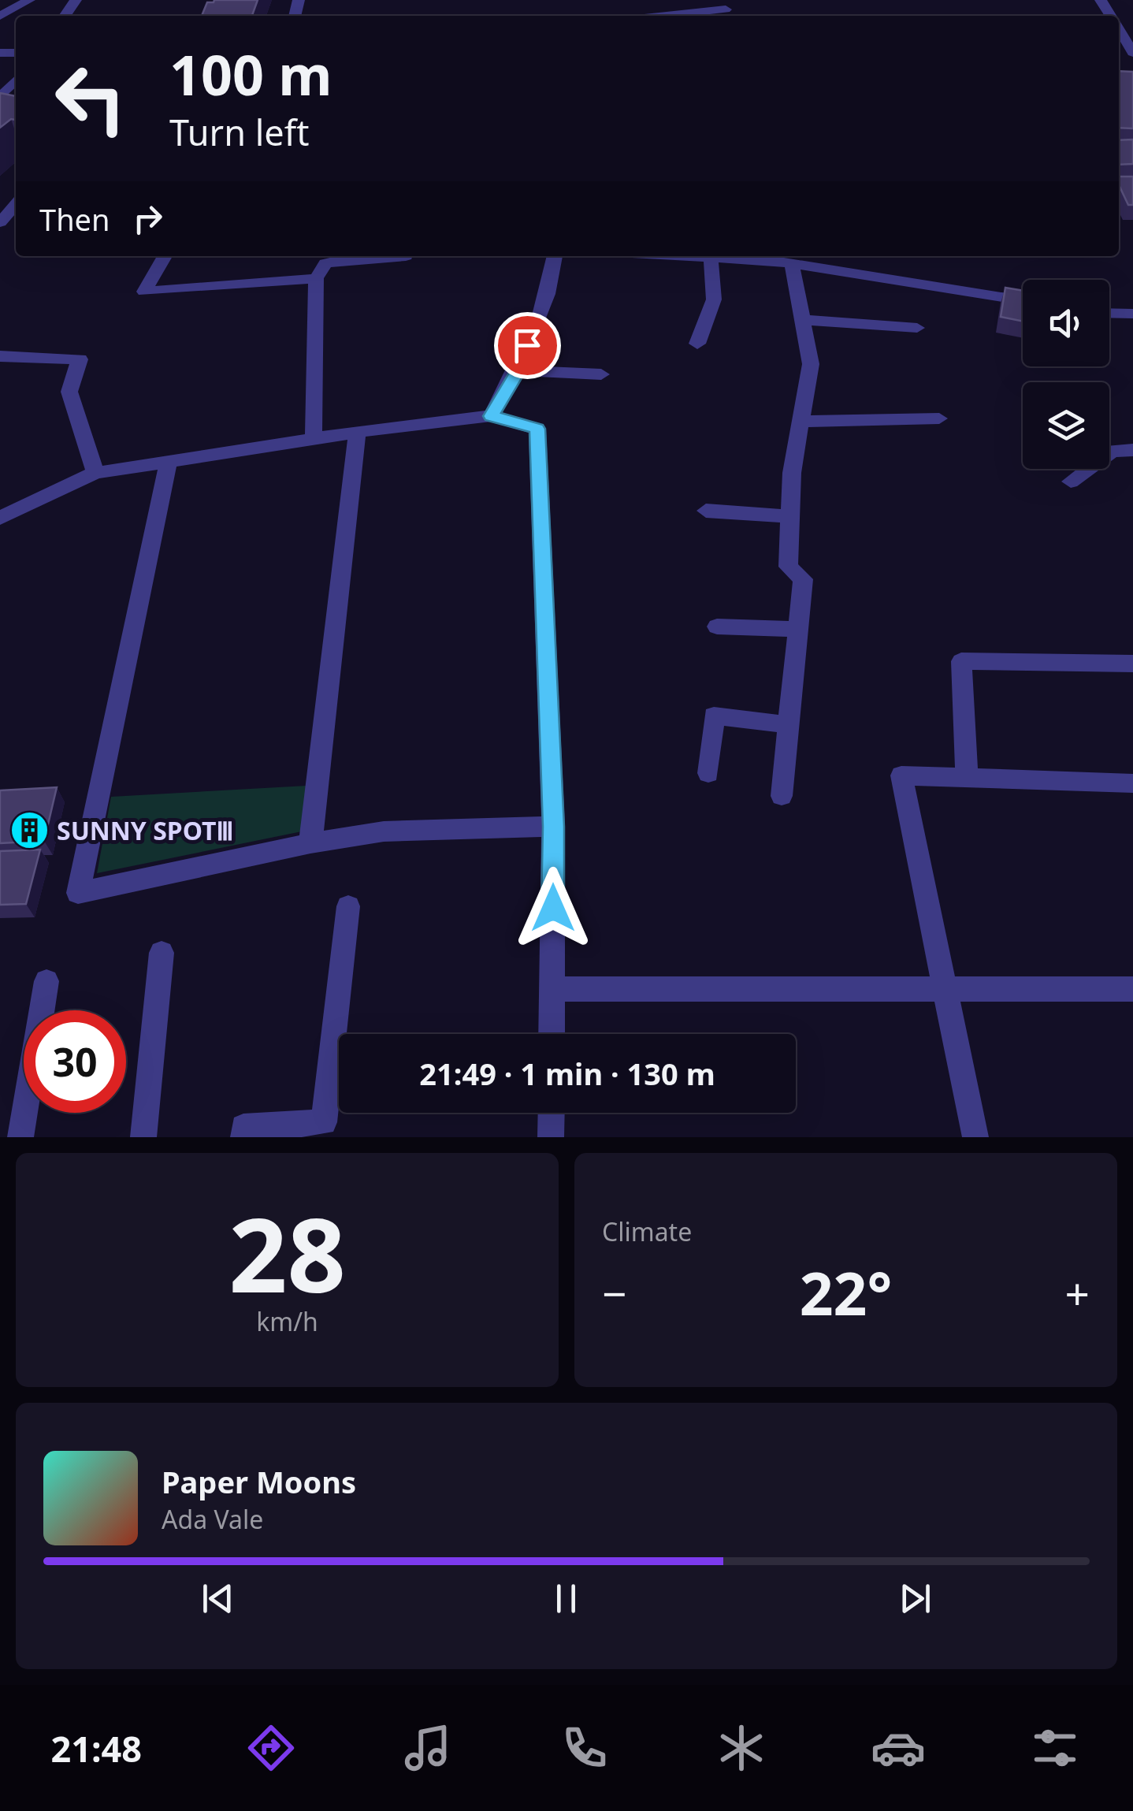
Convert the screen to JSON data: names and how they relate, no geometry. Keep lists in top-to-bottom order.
{
  "places": {
    "building": ["SUNNY SPOTⅢ"]
  },
  "page": {
    "turn": ["100 m", "Turn left"],
    "then": "Then",
    "limit": "30",
    "trip": "21:49 · 1 min · 130 m",
    "tile": [
      ["28", "km/h"],
      "Climate"
    ],
    "heat": ["−", "22°", "+"],
    "song": ["Paper Moons", "Ada Vale"],
    "tabs": "21:48"
  }
}
